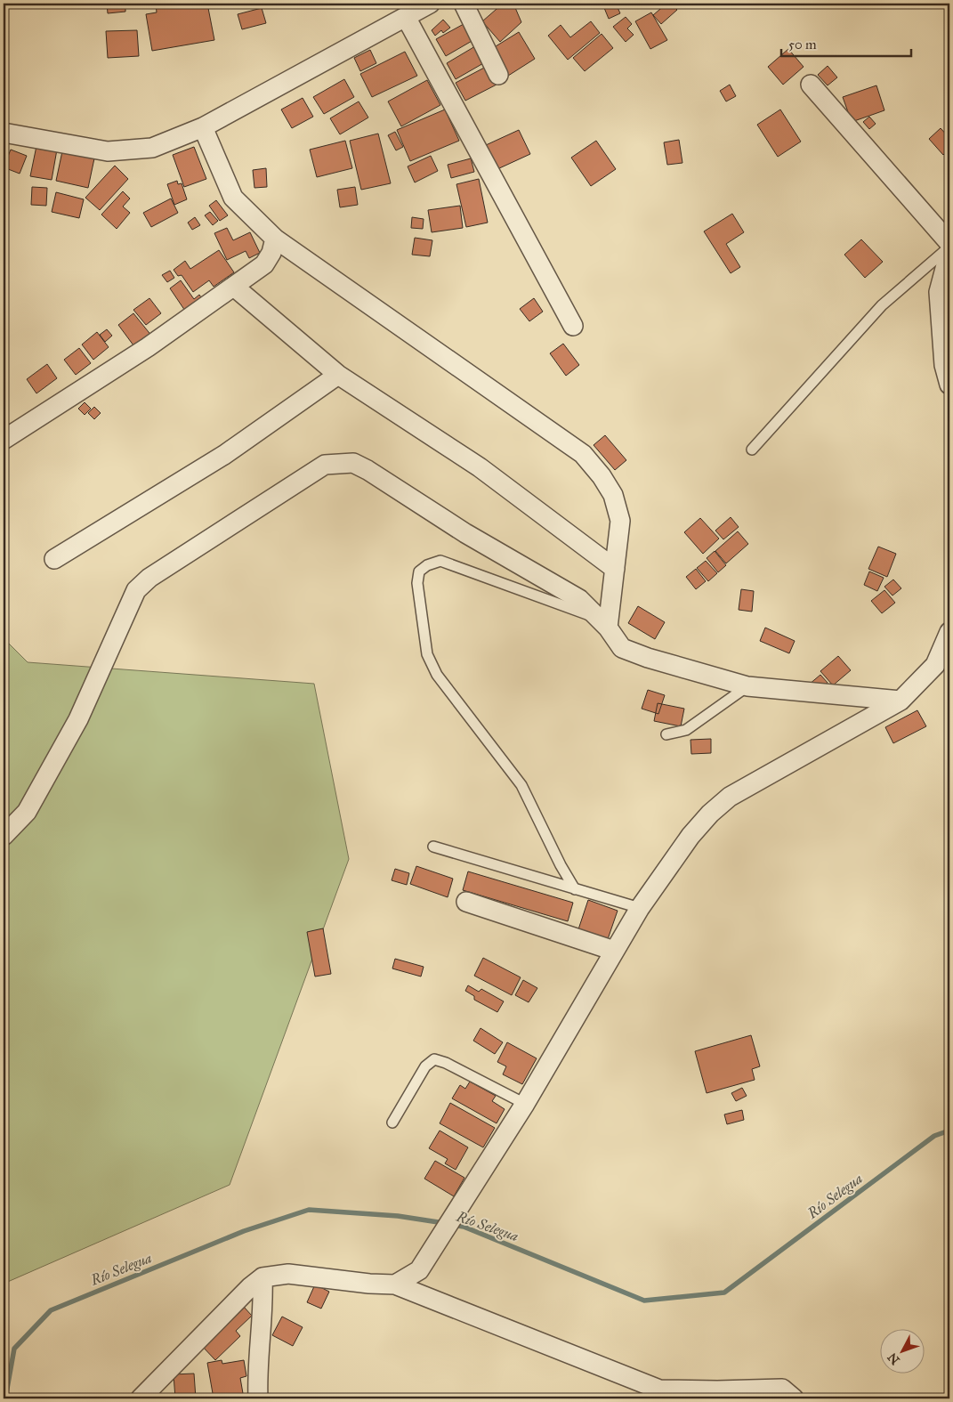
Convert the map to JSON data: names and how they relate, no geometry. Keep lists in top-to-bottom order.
{
  "water": ["Río Selegua"],
  "scale_bar": "50 m",
  "north": "bottom left"
}
